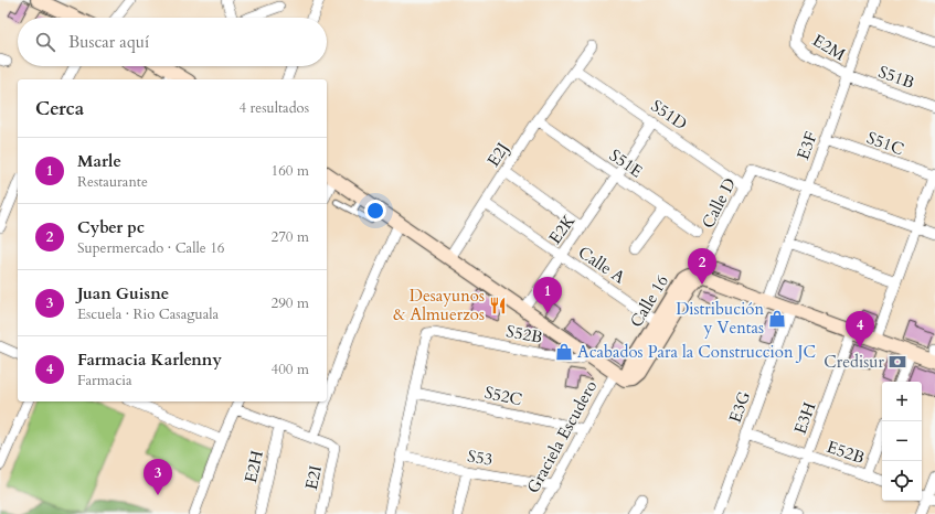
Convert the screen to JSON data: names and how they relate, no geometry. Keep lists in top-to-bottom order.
{
  "streets": {
    "main road": ["Calle 16"],
    "street": [
      "E2M",
      "S51B",
      "S51D",
      "S51C",
      "E3F",
      "E2J",
      "S51E",
      "Calle D",
      "E2K",
      "Calle A",
      "S52B",
      "S52C",
      "E3G",
      "E3H",
      "Graciela Escudero",
      "E52B",
      "S53",
      "E2H",
      "E2I"
    ]
  },
  "crossings": [
    ["E2M", "S51B"],
    ["E2M", "E3F"],
    ["S51B", "E3F"],
    ["S51D", "E2J"],
    ["S51D", "Calle D"],
    ["S51D", "E2K"],
    ["S51C", "E3F"],
    ["E3F", "Calle D"],
    ["E2J", "S51E"],
    ["E2J", "Calle A"],
    ["S51E", "E2K"],
    ["Calle D", "Calle 16"],
    ["E2K", "Calle A"],
    ["Calle A", "Calle 16"],
    ["Calle 16", "Graciela Escudero"],
    ["S52B", "S52C"],
    ["S52C", "Graciela Escudero"],
    ["E3G", "E52B"],
    ["E3H", "E52B"],
    ["Graciela Escudero", "S53"]
  ],
  "places": {
    "restaurant": ["Desayunos & Almuerzos"],
    "shop": ["Distribución y Ventas", "Acabados Para la Construccion JC"],
    "bank": ["Credisur"]
  },
  "page": {
    "search": "Buscar aquí",
    "heading": ["Cerca", "4 resultados"],
    "list": [
      {
        "mark": "1",
        "name": "Marle",
        "note": "Restaurante",
        "value": "160 m"
      },
      {
        "mark": "2",
        "name": "Cyber pc",
        "note": "Supermercado · Calle 16",
        "value": "270 m"
      },
      {
        "mark": "3",
        "name": "Juan Guisne",
        "note": "Escuela · Rio Casaguala",
        "value": "290 m"
      },
      {
        "mark": "4",
        "name": "Farmacia Karlenny",
        "note": "Farmacia",
        "value": "400 m"
      }
    ],
    "pins": [
      "2",
      "1",
      "4",
      "3"
    ],
    "map_buttons": ["+", "−"]
  }
}
